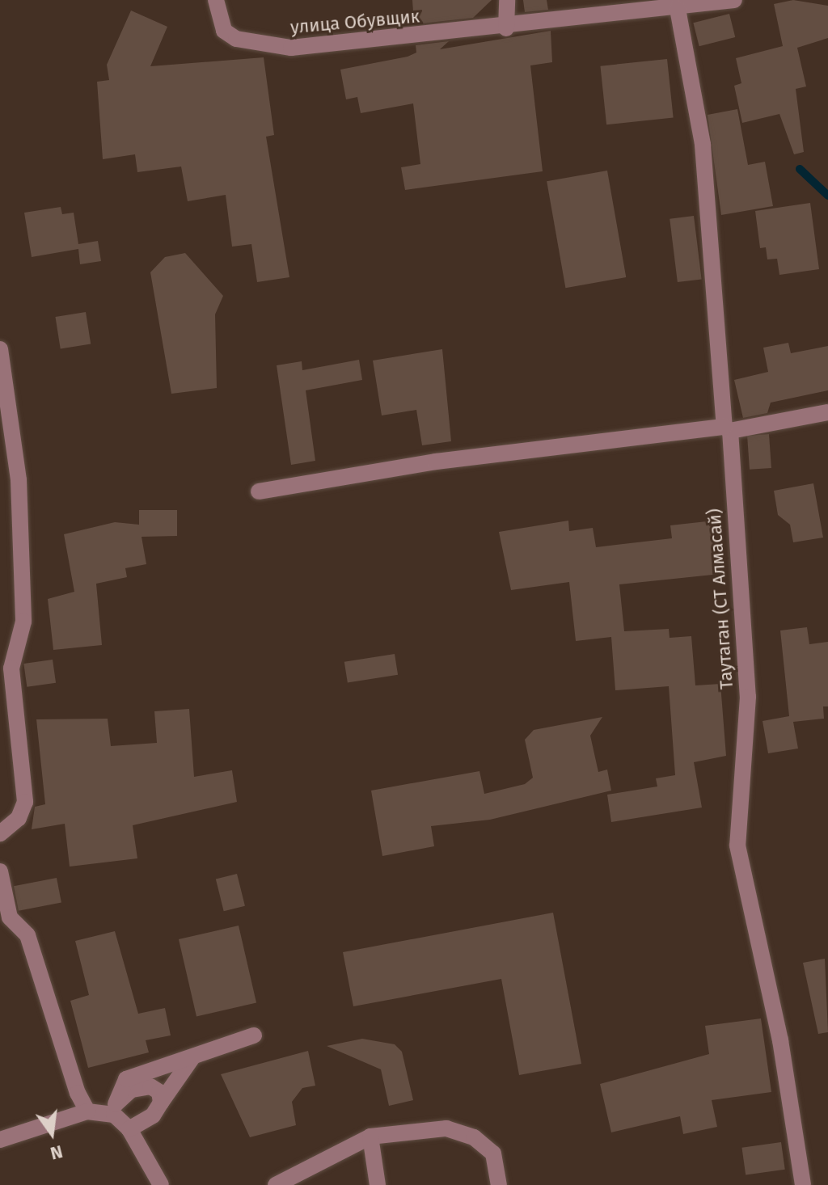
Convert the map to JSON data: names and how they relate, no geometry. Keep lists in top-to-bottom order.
{
  "streets": {
    "street": ["улица Обувщик", "Таутаган (СТ Алмасай)"]
  },
  "crossings": [
    ["улица Обувщик", "Таутаган (СТ Алмасай)"]
  ],
  "north": "bottom"
}
